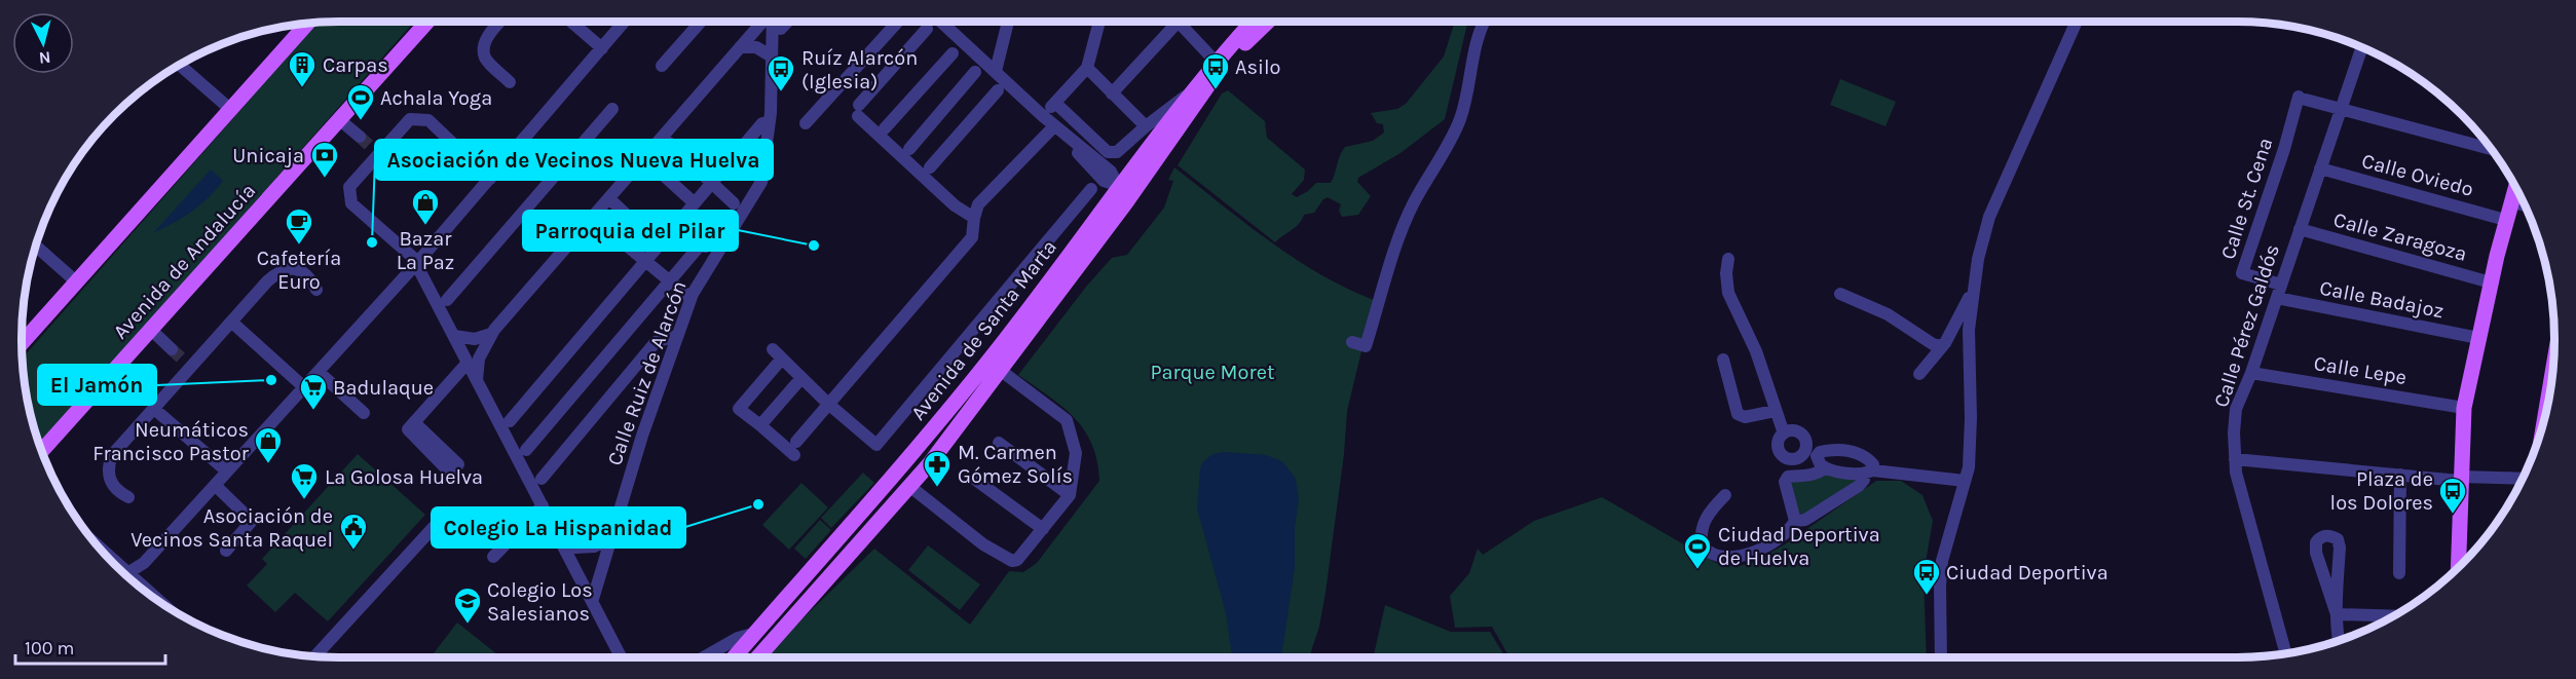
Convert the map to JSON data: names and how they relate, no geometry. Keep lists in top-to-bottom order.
{
  "streets": {
    "main road": ["Avenida de Andalucía", "Avenida de Santa Marta"],
    "street": [
      "Calle Oviedo",
      "Calle St. Cena",
      "Calle Zaragoza",
      "Calle Badajoz",
      "Calle Pérez Galdós",
      "Calle Lepe",
      "Calle Ruiz de Alarcón"
    ]
  },
  "crossings": [
    ["Calle Oviedo", "Calle Pérez Galdós"],
    ["Calle St. Cena", "Calle Pérez Galdós"],
    ["Calle Zaragoza", "Calle Pérez Galdós"],
    ["Calle Badajoz", "Calle Pérez Galdós"],
    ["Calle Pérez Galdós", "Calle Lepe"]
  ],
  "parks": ["Parque Moret"],
  "places": {
    "building": ["Carpas"],
    "bus stop": [
      "Asilo",
      "Ruíz Alarcón (Iglesia)",
      "Plaza de los Dolores",
      "Ciudad Deportiva"
    ],
    "sports": ["Achala Yoga", "Ciudad Deportiva de Huelva"],
    "bank": ["Unicaja"],
    "shop": ["Bazar La Paz", "Neumáticos Francisco Pastor"],
    "other": [
      "Asociación de Vecinos Nueva Huelva",
      "Parroquia del Pilar",
      "El Jamón",
      "Colegio La Hispanidad"
    ],
    "cafe": ["Cafetería Euro"],
    "supermarket": ["Badulaque", "La Golosa Huelva"],
    "pharmacy": ["M. Carmen Gómez Solís"],
    "public building": ["Asociación de Vecinos Santa Raquel"],
    "school or university": ["Colegio Los Salesianos"]
  },
  "scale_bar": "100 m",
  "north": "bottom"
}
